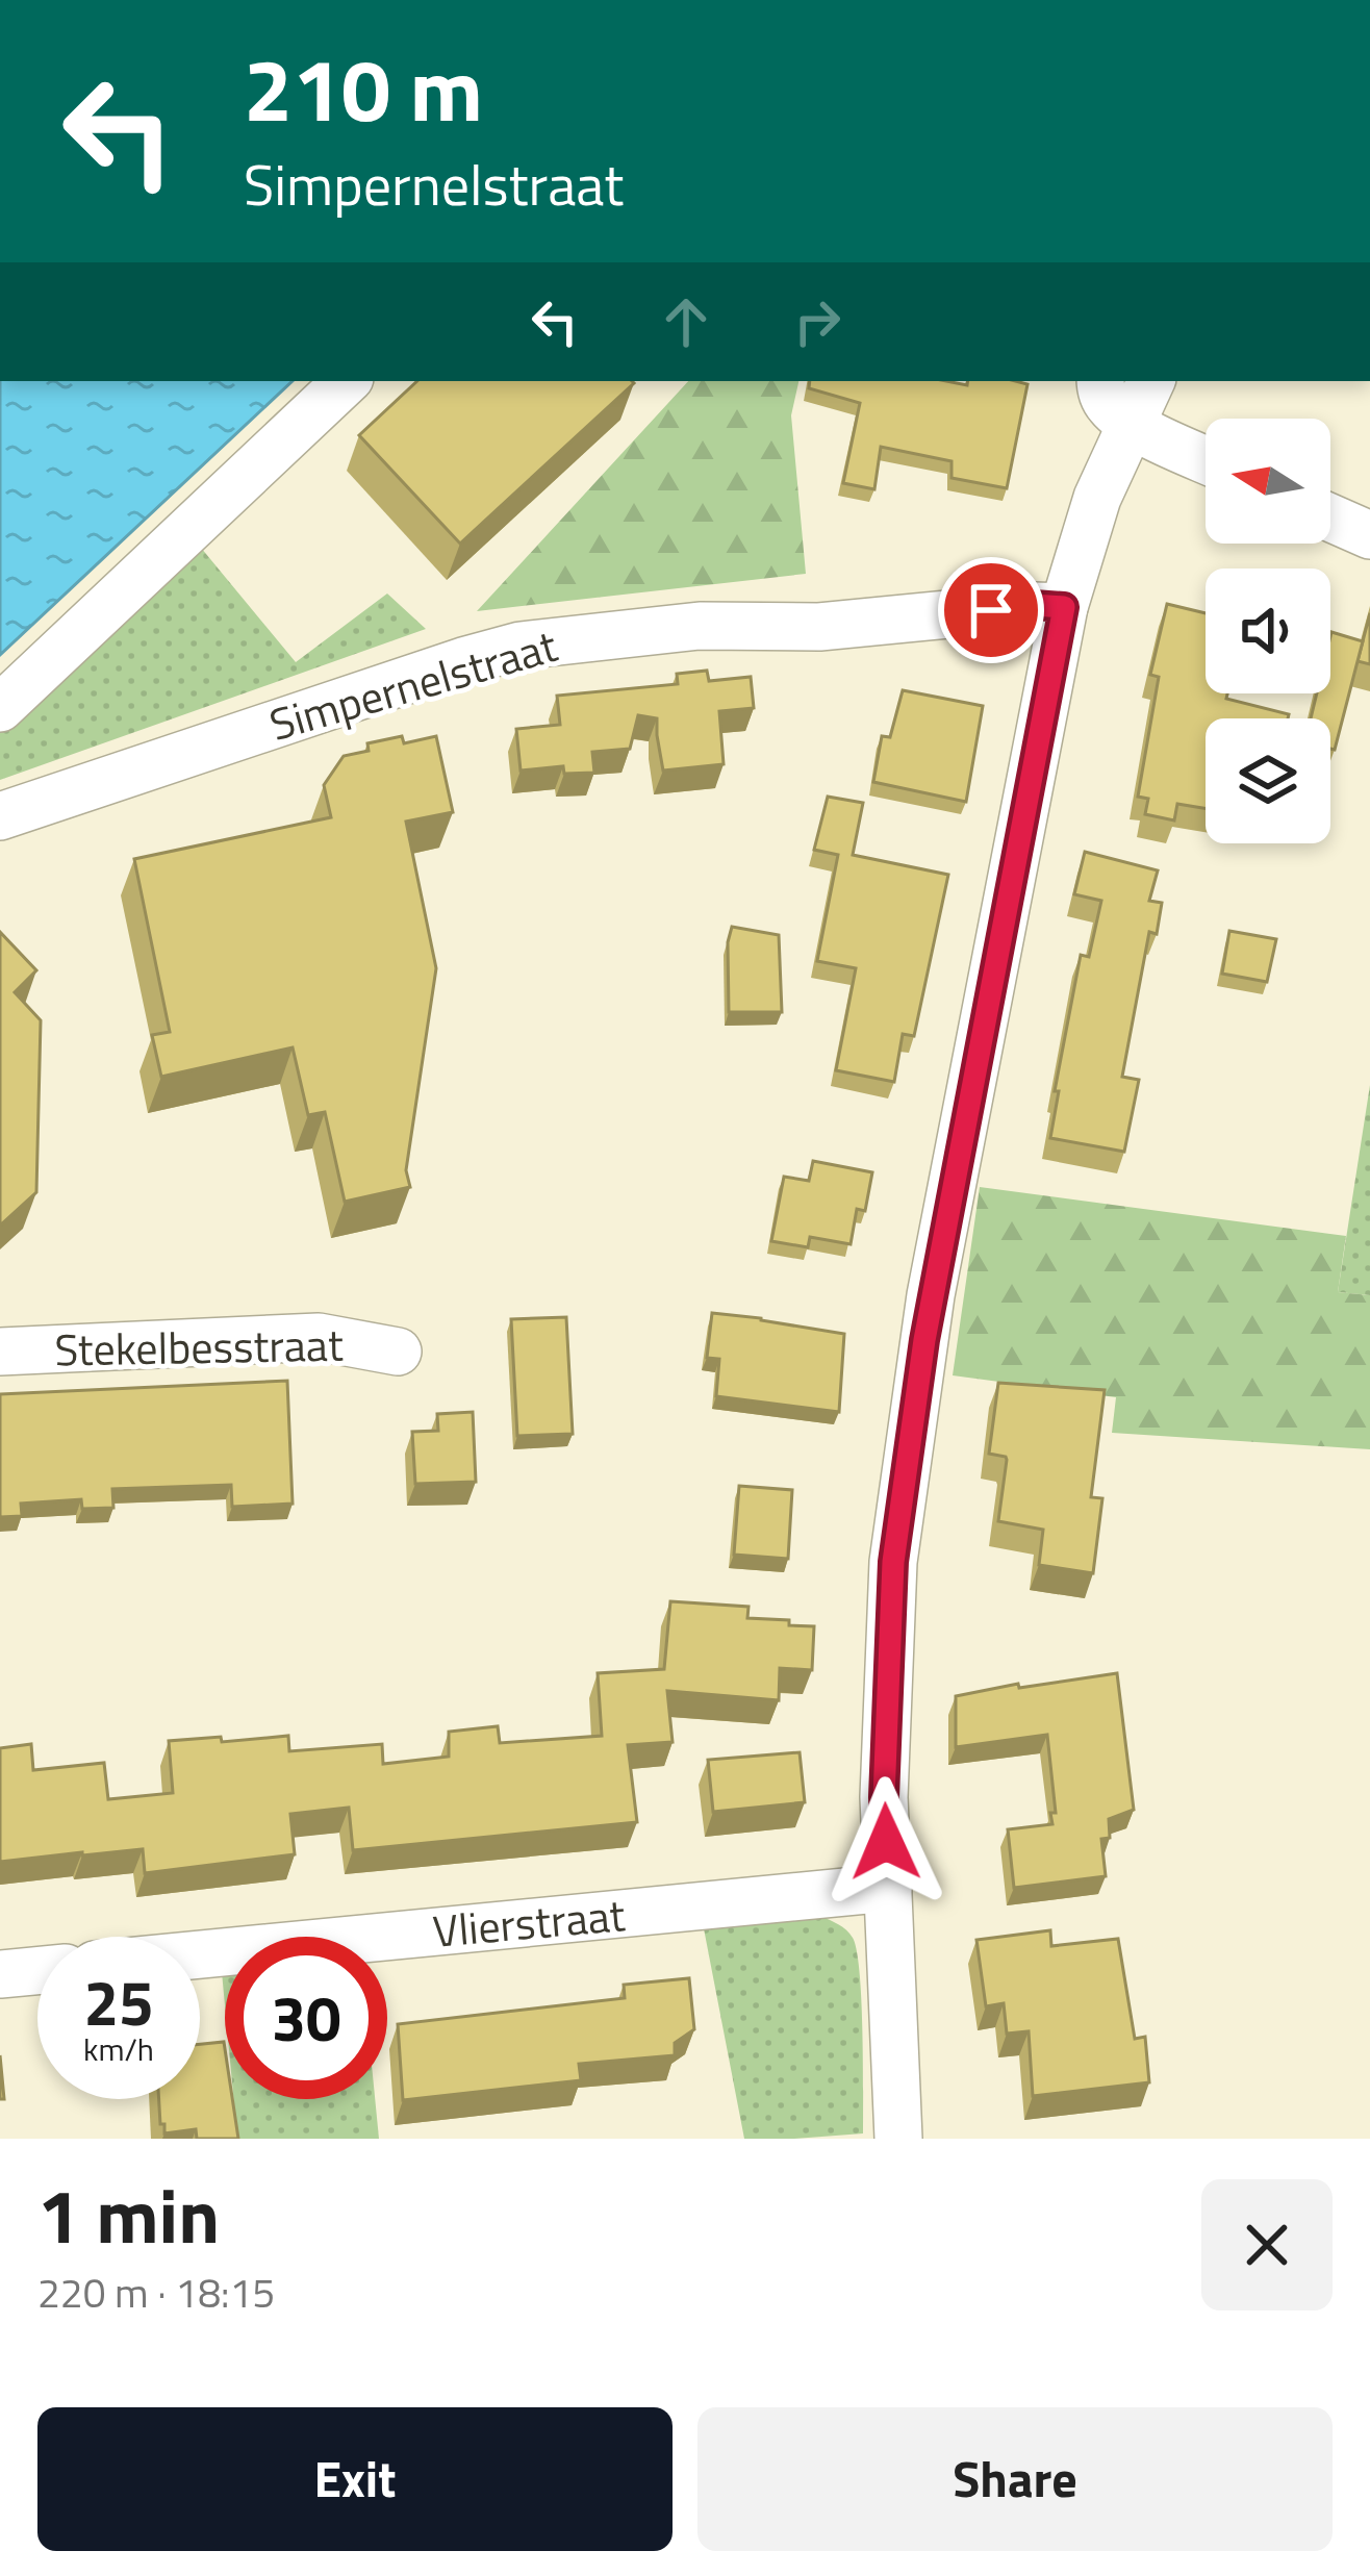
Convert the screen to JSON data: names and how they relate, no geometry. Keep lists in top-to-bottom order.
{
  "streets": {
    "street": ["Simpernelstraat", "Stekelbesstraat", "Vlierstraat"]
  },
  "north": "left",
  "page": {
    "turn": ["210 m", "Simpernelstraat"],
    "speed": "25 km/h",
    "limit": "30",
    "heading": ["1 min", "220 m · 18:15"],
    "buttons": ["Exit", "Share"]
  }
}
